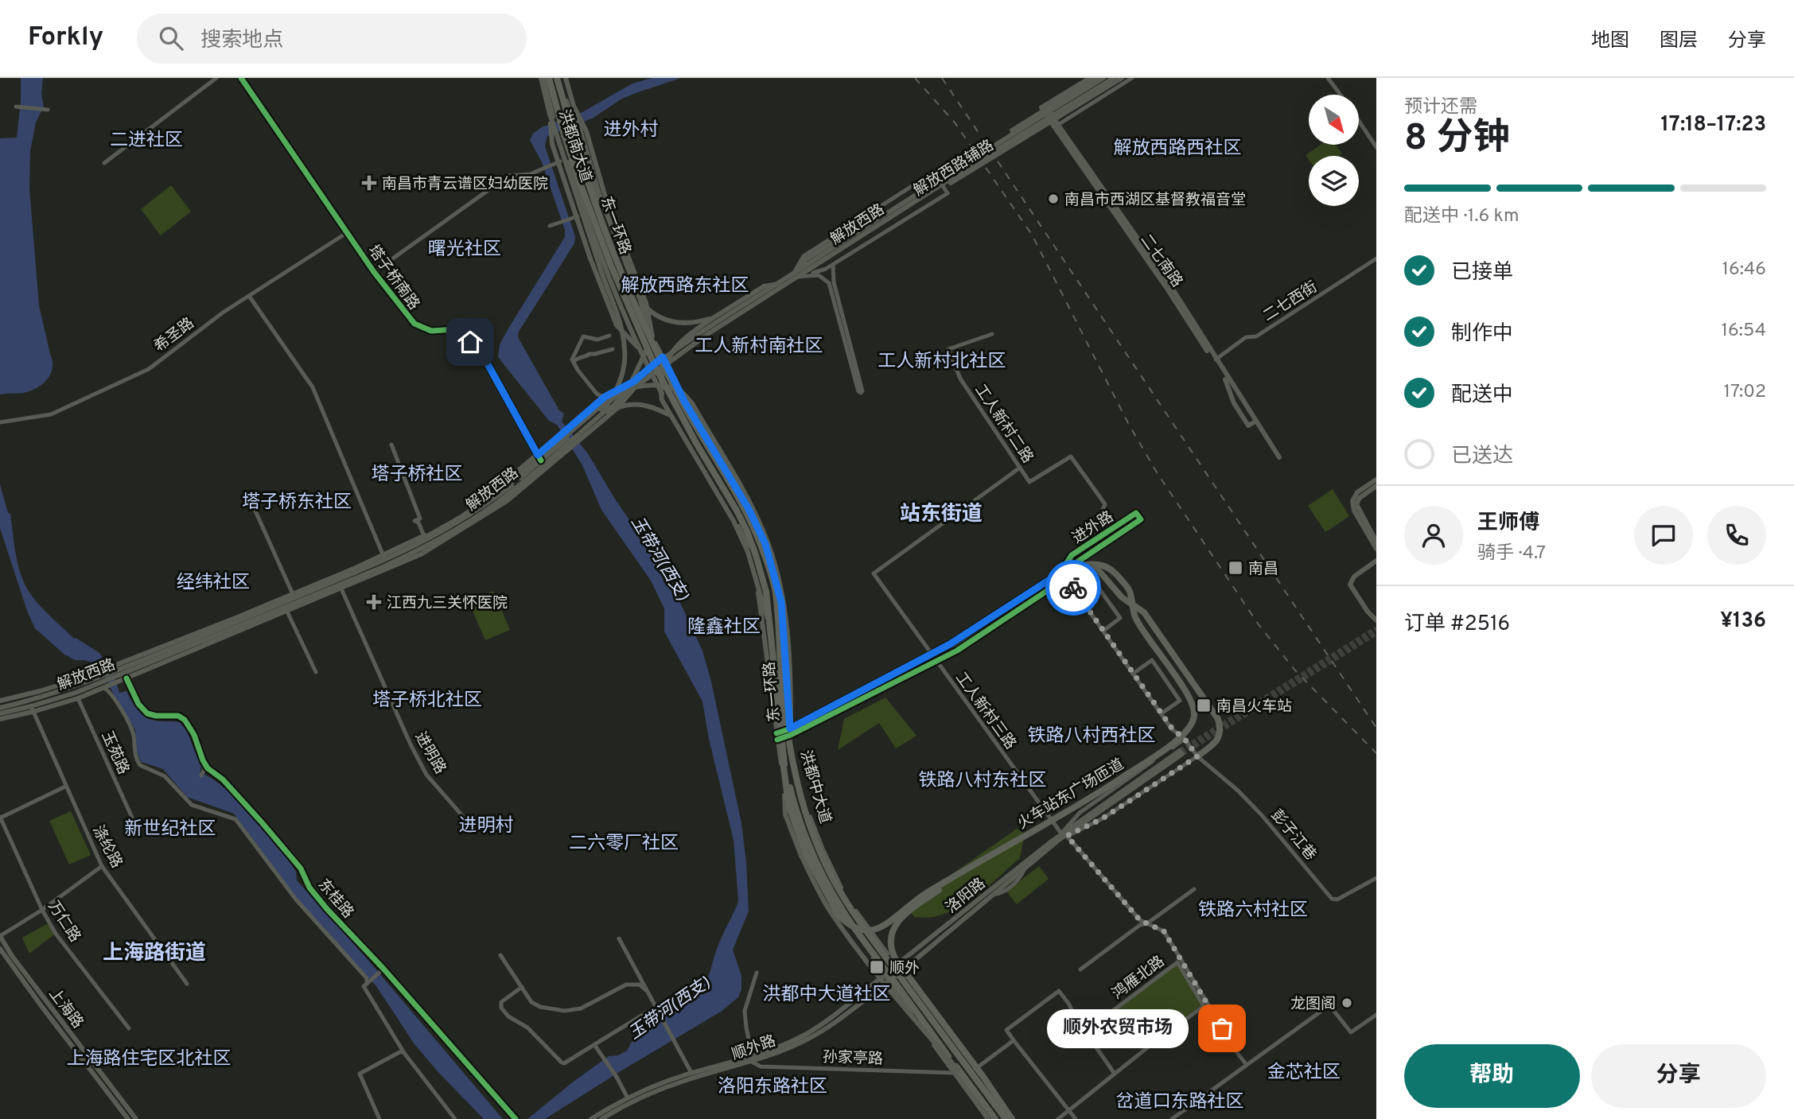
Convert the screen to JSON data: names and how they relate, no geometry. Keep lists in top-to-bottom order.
{
  "streets": {
    "highway": ["东一环路", "火车站东广场匝道"],
    "main road": [
      "洪都南大道",
      "解放西路辅路",
      "解放西路",
      "二七南路",
      "洪都中大道",
      "洛阳路",
      "上海路",
      "顺外路"
    ],
    "street": [
      "塔子桥南路",
      "二七西街",
      "希圣路",
      "工人新村二路",
      "进外路",
      "工人新村三路",
      "玉苑路",
      "进明路",
      "彭子江巷",
      "涤纶路",
      "东桂路",
      "万仁路",
      "鸿雁北路",
      "孙家亭路"
    ]
  },
  "crossings": [
    ["洪都南大道", "解放西路"],
    ["洪都南大道", "东一环路"],
    ["洪都南大道", "洪都中大道"],
    ["解放西路辅路", "解放西路"],
    ["解放西路", "塔子桥南路"],
    ["解放西路", "进明路"],
    ["解放西路", "洪都中大道"],
    ["解放西路", "涤纶路"],
    ["解放西路", "东桂路"],
    ["东一环路", "洪都中大道"],
    ["东一环路", "火车站东广场匝道"],
    ["东一环路", "孙家亭路"],
    ["二七南路", "二七西街"],
    ["塔子桥南路", "希圣路"],
    ["工人新村二路", "进外路"],
    ["工人新村二路", "工人新村三路"],
    ["进外路", "工人新村三路"],
    ["进外路", "洪都中大道"],
    ["进外路", "火车站东广场匝道"],
    ["工人新村三路", "洛阳路"],
    ["洪都中大道", "火车站东广场匝道"],
    ["洪都中大道", "洛阳路"],
    ["洪都中大道", "顺外路"],
    ["洪都中大道", "孙家亭路"],
    ["火车站东广场匝道", "彭子江巷"],
    ["火车站东广场匝道", "洛阳路"],
    ["彭子江巷", "洛阳路"],
    ["洛阳路", "顺外路"],
    ["顺外路", "孙家亭路"]
  ],
  "districts": [
    "进外村",
    "二进社区",
    "解放西路西社区",
    "曙光社区",
    "解放西路东社区",
    "工人新村南社区",
    "工人新村北社区",
    "塔子桥社区",
    "塔子桥东社区",
    "站东街道",
    "经纬社区",
    "隆鑫社区",
    "塔子桥北社区",
    "铁路八村西社区",
    "铁路八村东社区",
    "进明村",
    "新世纪社区",
    "二六零厂社区",
    "铁路六村社区",
    "上海路街道",
    "洪都中大道社区",
    "上海路住宅区北社区",
    "金芯社区",
    "洛阳东路社区",
    "岔道口东路社区"
  ],
  "water": ["玉带河(西支)"],
  "places": {
    "health": ["南昌市青云谱区妇幼医院", "江西九三关怀医院"],
    "other": ["南昌市西湖区基督教福音堂", "龙图阁", "顺外农贸市场"],
    "transit": ["南昌", "南昌火车站", "顺外"]
  },
  "north": "bottom right",
  "page": {
    "header": "Forkly",
    "search": "搜索地点",
    "nav": ["地图", "图层", "分享"],
    "heading": ["8 分钟", "预计还需", "17:18–17:23"],
    "panel": [
      "王师傅",
      "骑手 · 4.7",
      "订单 #2516",
      "¥136"
    ],
    "bar": "配送中 · 1.6 km",
    "list": [
      ["已接单", "16:46"],
      ["制作中", "16:54"],
      ["配送中", "17:02"],
      "已送达"
    ],
    "bubble": "顺外农贸市场",
    "buttons": ["帮助", "分享"]
  }
}
